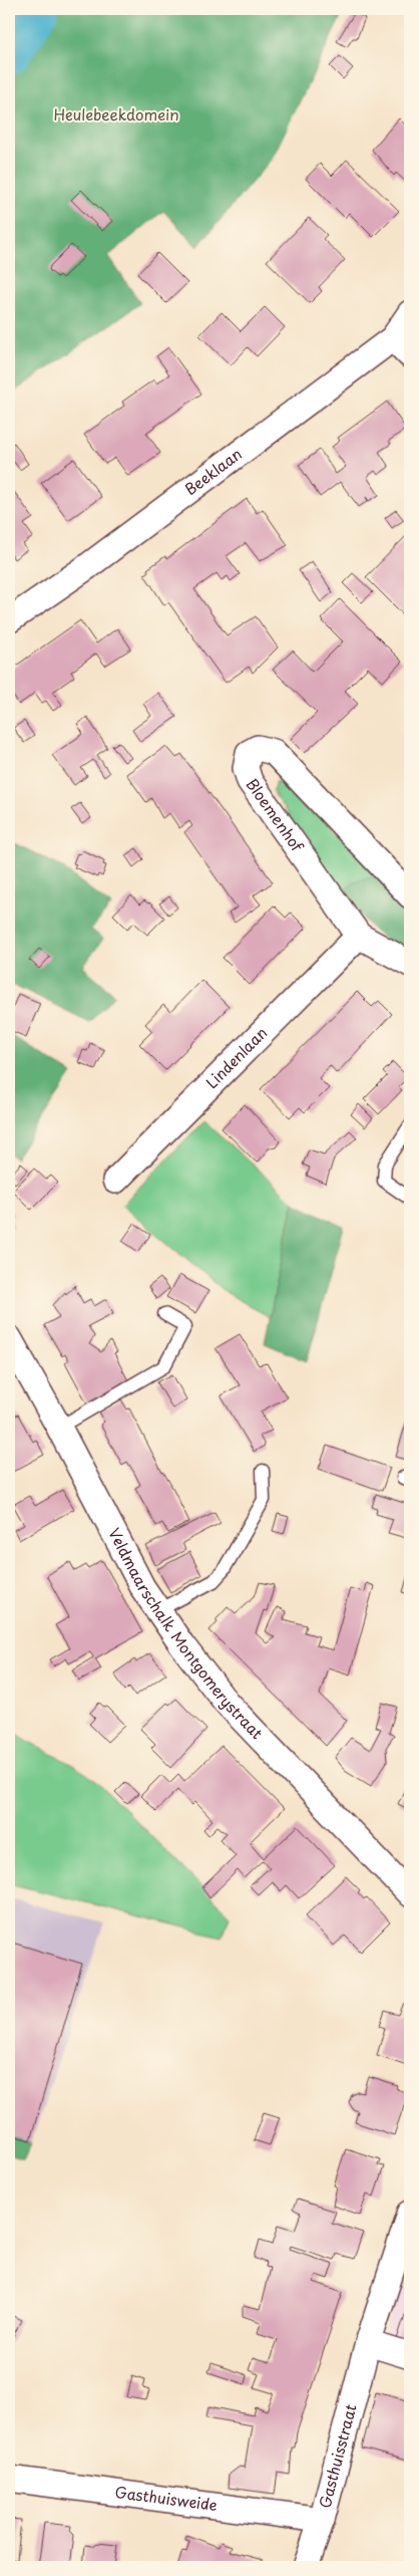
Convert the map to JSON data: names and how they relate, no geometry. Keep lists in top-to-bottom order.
{
  "streets": {
    "street": [
      "Beeklaan",
      "Bloemenhof",
      "Lindenlaan",
      "Veldmaarschalk Montgomerystraat",
      "Gasthuisstraat",
      "Gasthuisweide"
    ]
  },
  "crossings": [
    ["Bloemenhof", "Lindenlaan"],
    ["Gasthuisstraat", "Gasthuisweide"]
  ],
  "parks": ["Heulebeekdomein"]
}
